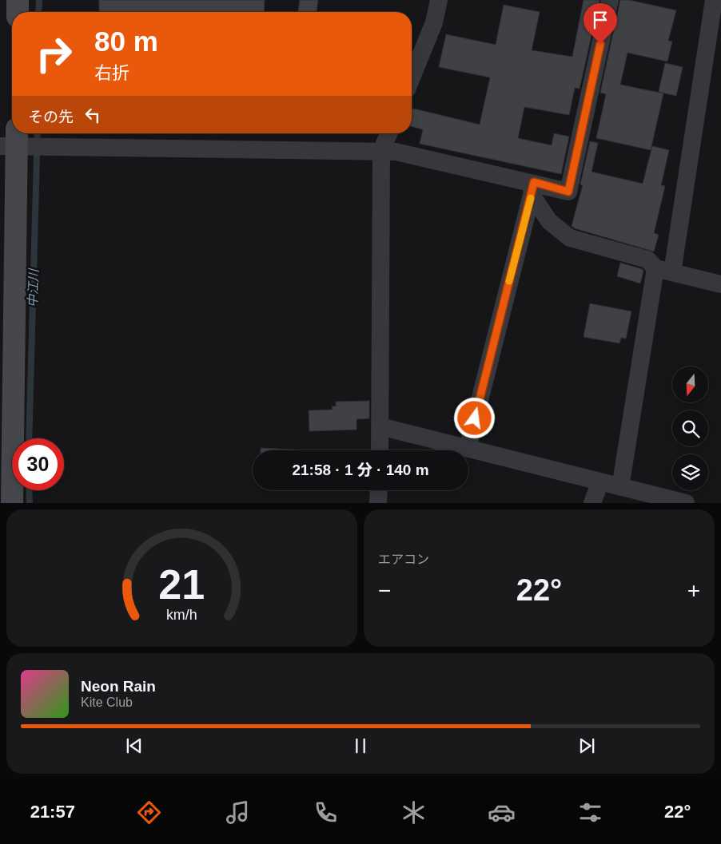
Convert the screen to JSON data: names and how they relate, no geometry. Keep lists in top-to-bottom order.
{
  "water": ["中江川"],
  "north": "bottom",
  "page": {
    "turn": ["80 m", "右折"],
    "then": "その先",
    "limit": "30",
    "trip": "21:58 · 1 分 · 140 m",
    "tile": "エアコン",
    "heat": ["−", "22°", "+"],
    "song": ["Neon Rain", "Kite Club"],
    "tabs": ["21:57", "22°"],
    "gauge": ["21", "km/h"]
  }
}
